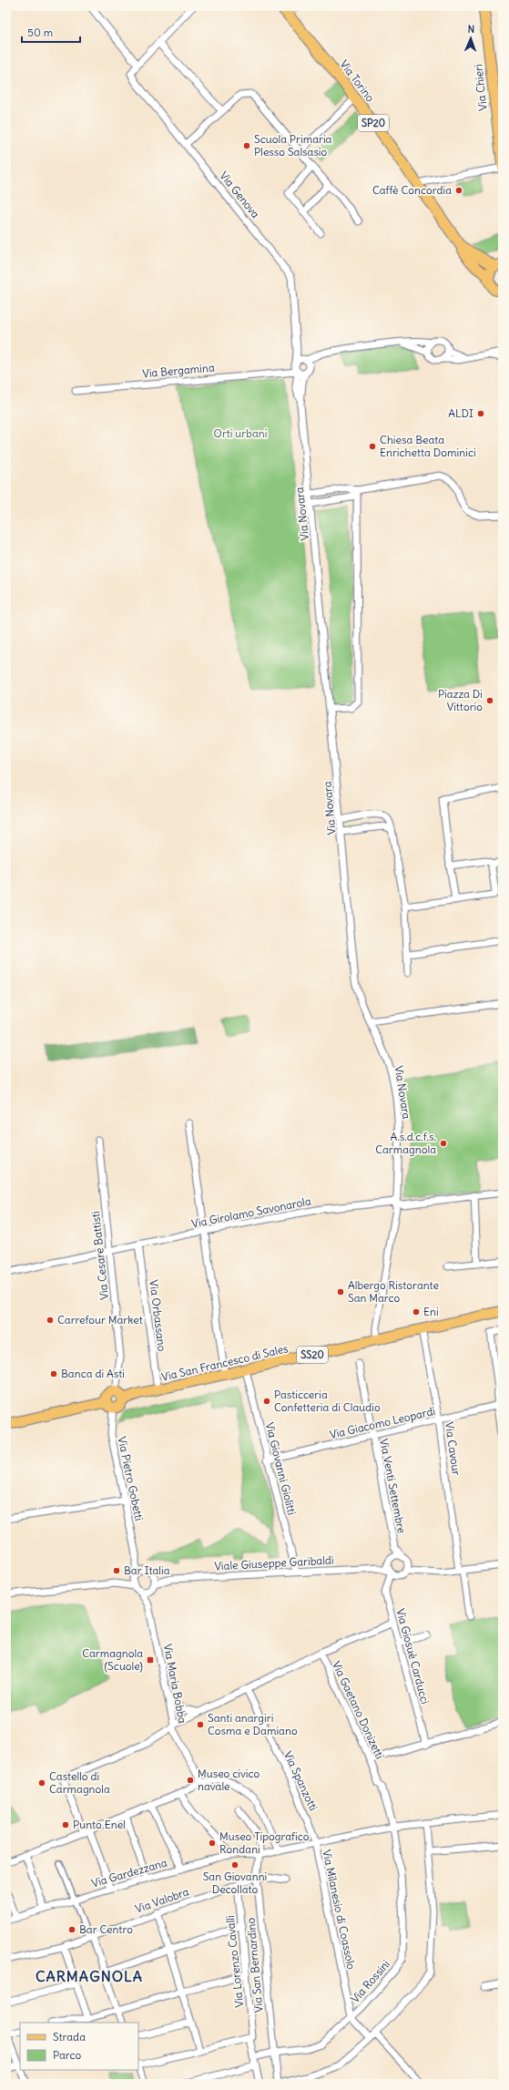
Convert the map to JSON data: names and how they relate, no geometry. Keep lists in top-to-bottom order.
{
  "streets": {
    "main road": [
      "Via Torino",
      "Via Chieri",
      "SP20",
      "SS20",
      "Via San Francesco di Sales"
    ],
    "street": [
      "Via Genova",
      "Via Bergamina",
      "Via Novara",
      "Via Girolamo Savonarola",
      "Via Cesare Battisti",
      "Via Orbassano",
      "Via Giacomo Leopardi",
      "Via Cavour",
      "Via Giovanni Giolitti",
      "Via Pietro Gobetti",
      "Via Venti Settembre",
      "Viale Giuseppe Garibaldi",
      "Via Giosuè Carducci",
      "Via Maria Bobba",
      "Via Gaetano Donizetti",
      "Via Spanzotti",
      "Via Gardezzana",
      "Via Valobra",
      "Via Milanesio di Coassolo",
      "Via Lorenzo Cavalli",
      "Via San Bernardino",
      "Via Rossini"
    ]
  },
  "crossings": [
    ["Via Torino", "SP20"],
    ["Via Genova", "Via Bergamina"],
    ["Via Genova", "Via Novara"],
    ["Via Bergamina", "Via Novara"],
    ["Via Novara", "Via Girolamo Savonarola"],
    ["Via Novara", "Via San Francesco di Sales"],
    ["Via Girolamo Savonarola", "Via Cesare Battisti"],
    ["Via Girolamo Savonarola", "Via Orbassano"],
    ["Via Cesare Battisti", "Via San Francesco di Sales"],
    ["Via Cesare Battisti", "Via Pietro Gobetti"],
    ["Via Orbassano", "Via San Francesco di Sales"],
    ["Via San Francesco di Sales", "Via Cavour"],
    ["Via San Francesco di Sales", "Via Giovanni Giolitti"],
    ["Via San Francesco di Sales", "Via Pietro Gobetti"],
    ["Via Giacomo Leopardi", "Via Cavour"],
    ["Via Giacomo Leopardi", "Via Giovanni Giolitti"],
    ["Via Giacomo Leopardi", "Via Venti Settembre"],
    ["Via Giovanni Giolitti", "Viale Giuseppe Garibaldi"],
    ["Via Pietro Gobetti", "Viale Giuseppe Garibaldi"],
    ["Via Pietro Gobetti", "Via Maria Bobba"],
    ["Via Venti Settembre", "Viale Giuseppe Garibaldi"],
    ["Via Venti Settembre", "Via Giosuè Carducci"],
    ["Viale Giuseppe Garibaldi", "Via Giosuè Carducci"],
    ["Viale Giuseppe Garibaldi", "Via Maria Bobba"],
    ["Via Maria Bobba", "Via Gaetano Donizetti"],
    ["Via Gaetano Donizetti", "Via Spanzotti"],
    ["Via Gaetano Donizetti", "Via Rossini"],
    ["Via Spanzotti", "Via Milanesio di Coassolo"],
    ["Via Valobra", "Via Lorenzo Cavalli"],
    ["Via Valobra", "Via San Bernardino"],
    ["Via Milanesio di Coassolo", "Via Rossini"],
    ["Via Lorenzo Cavalli", "Via Rossini"],
    ["Via San Bernardino", "Via Rossini"]
  ],
  "districts": ["CARMAGNOLA"],
  "parks": ["Orti urbani"],
  "places": {
    "other": [
      "Scuola Primaria Plesso Salsasio",
      "Caffè Concordia",
      "ALDI",
      "Chiesa Beata Enrichetta Dominici",
      "Piazza Di Vittorio",
      "A.s.d.c.f.s. Carmagnola",
      "Albergo Ristorante San Marco",
      "Eni",
      "Carrefour Market",
      "Banca di Asti",
      "Pasticceria Confetteria di Claudio",
      "Bar Italia",
      "Santi anargiri Cosma e Damiano",
      "Museo civico navale",
      "Castello di Carmagnola",
      "Punto Enel",
      "Museo Tipografico Rondani",
      "San Giovanni Decollato",
      "Bar Centro"
    ],
    "transit": ["Carmagnola (Scuole)"]
  },
  "legend": ["Strada", "Parco"],
  "scale_bar": "50 m",
  "north": "top"
}
